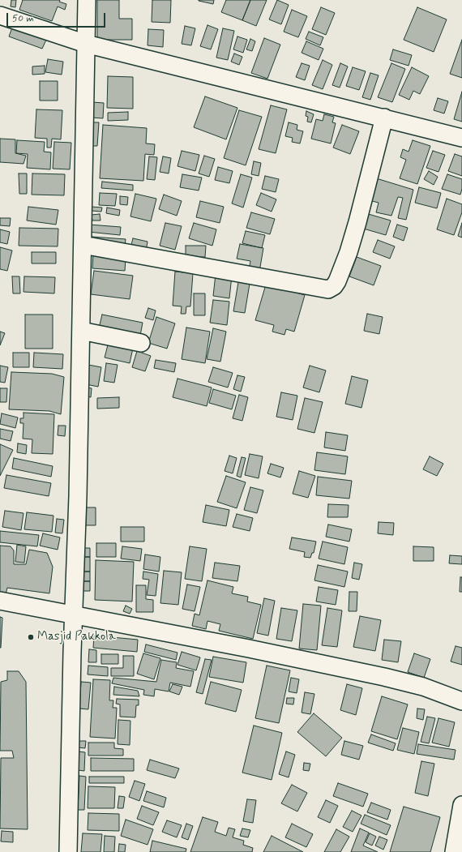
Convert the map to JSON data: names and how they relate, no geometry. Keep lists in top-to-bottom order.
{
  "places": ["Masjid Pakkola"],
  "scale_bar": "50 m"
}
